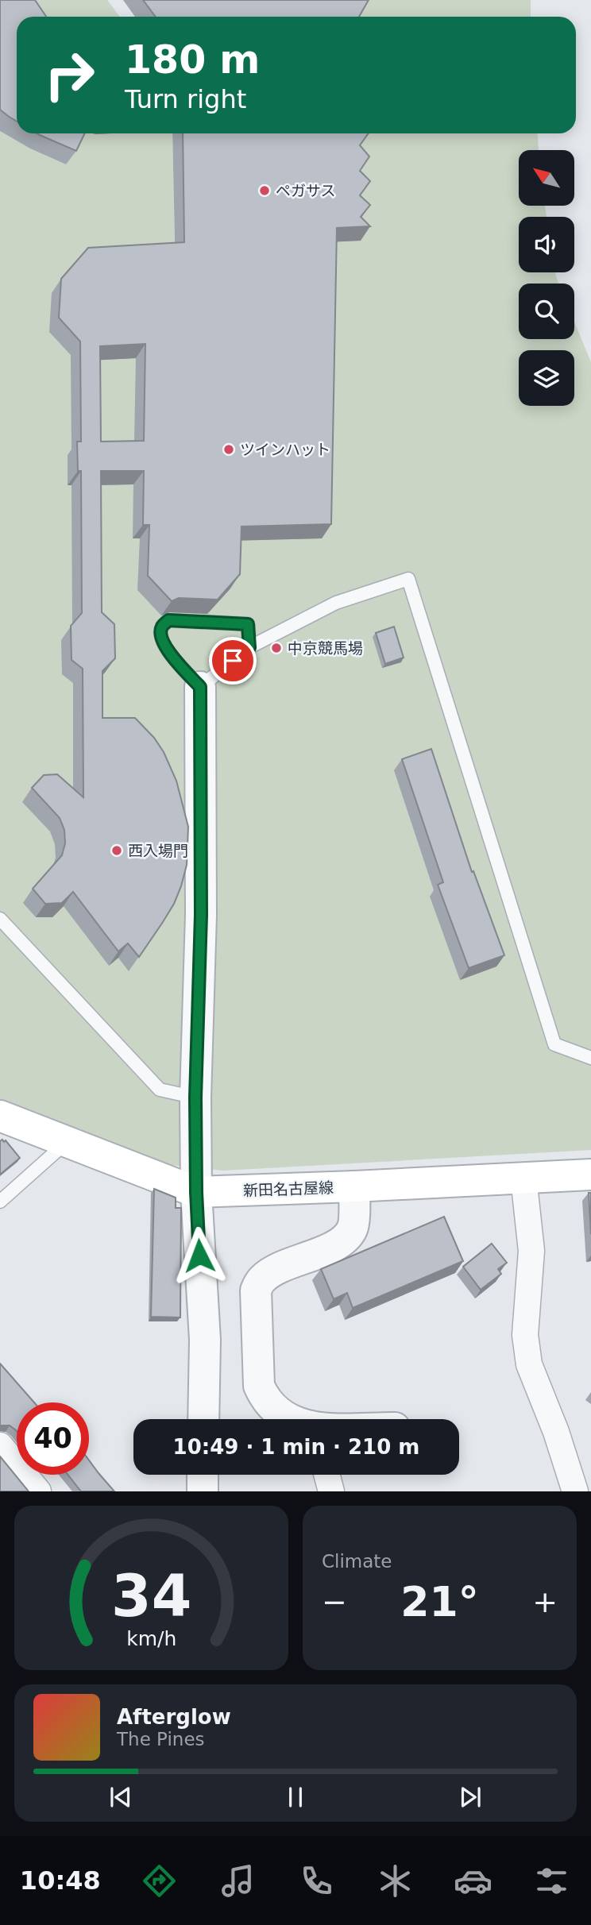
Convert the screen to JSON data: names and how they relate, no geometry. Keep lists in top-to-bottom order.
{
  "streets": {
    "main road": ["新田名古屋線"]
  },
  "places": [
    "ペガサス",
    "ツインハット",
    "中京競馬場",
    "西入場門"
  ],
  "north": "top left",
  "page": {
    "turn": ["180 m", "Turn right"],
    "limit": "40",
    "trip": "10:49 · 1 min · 210 m",
    "tile": "Climate",
    "heat": ["−", "21°", "+"],
    "song": ["Afterglow", "The Pines"],
    "tabs": "10:48",
    "gauge": ["34", "km/h"]
  }
}
